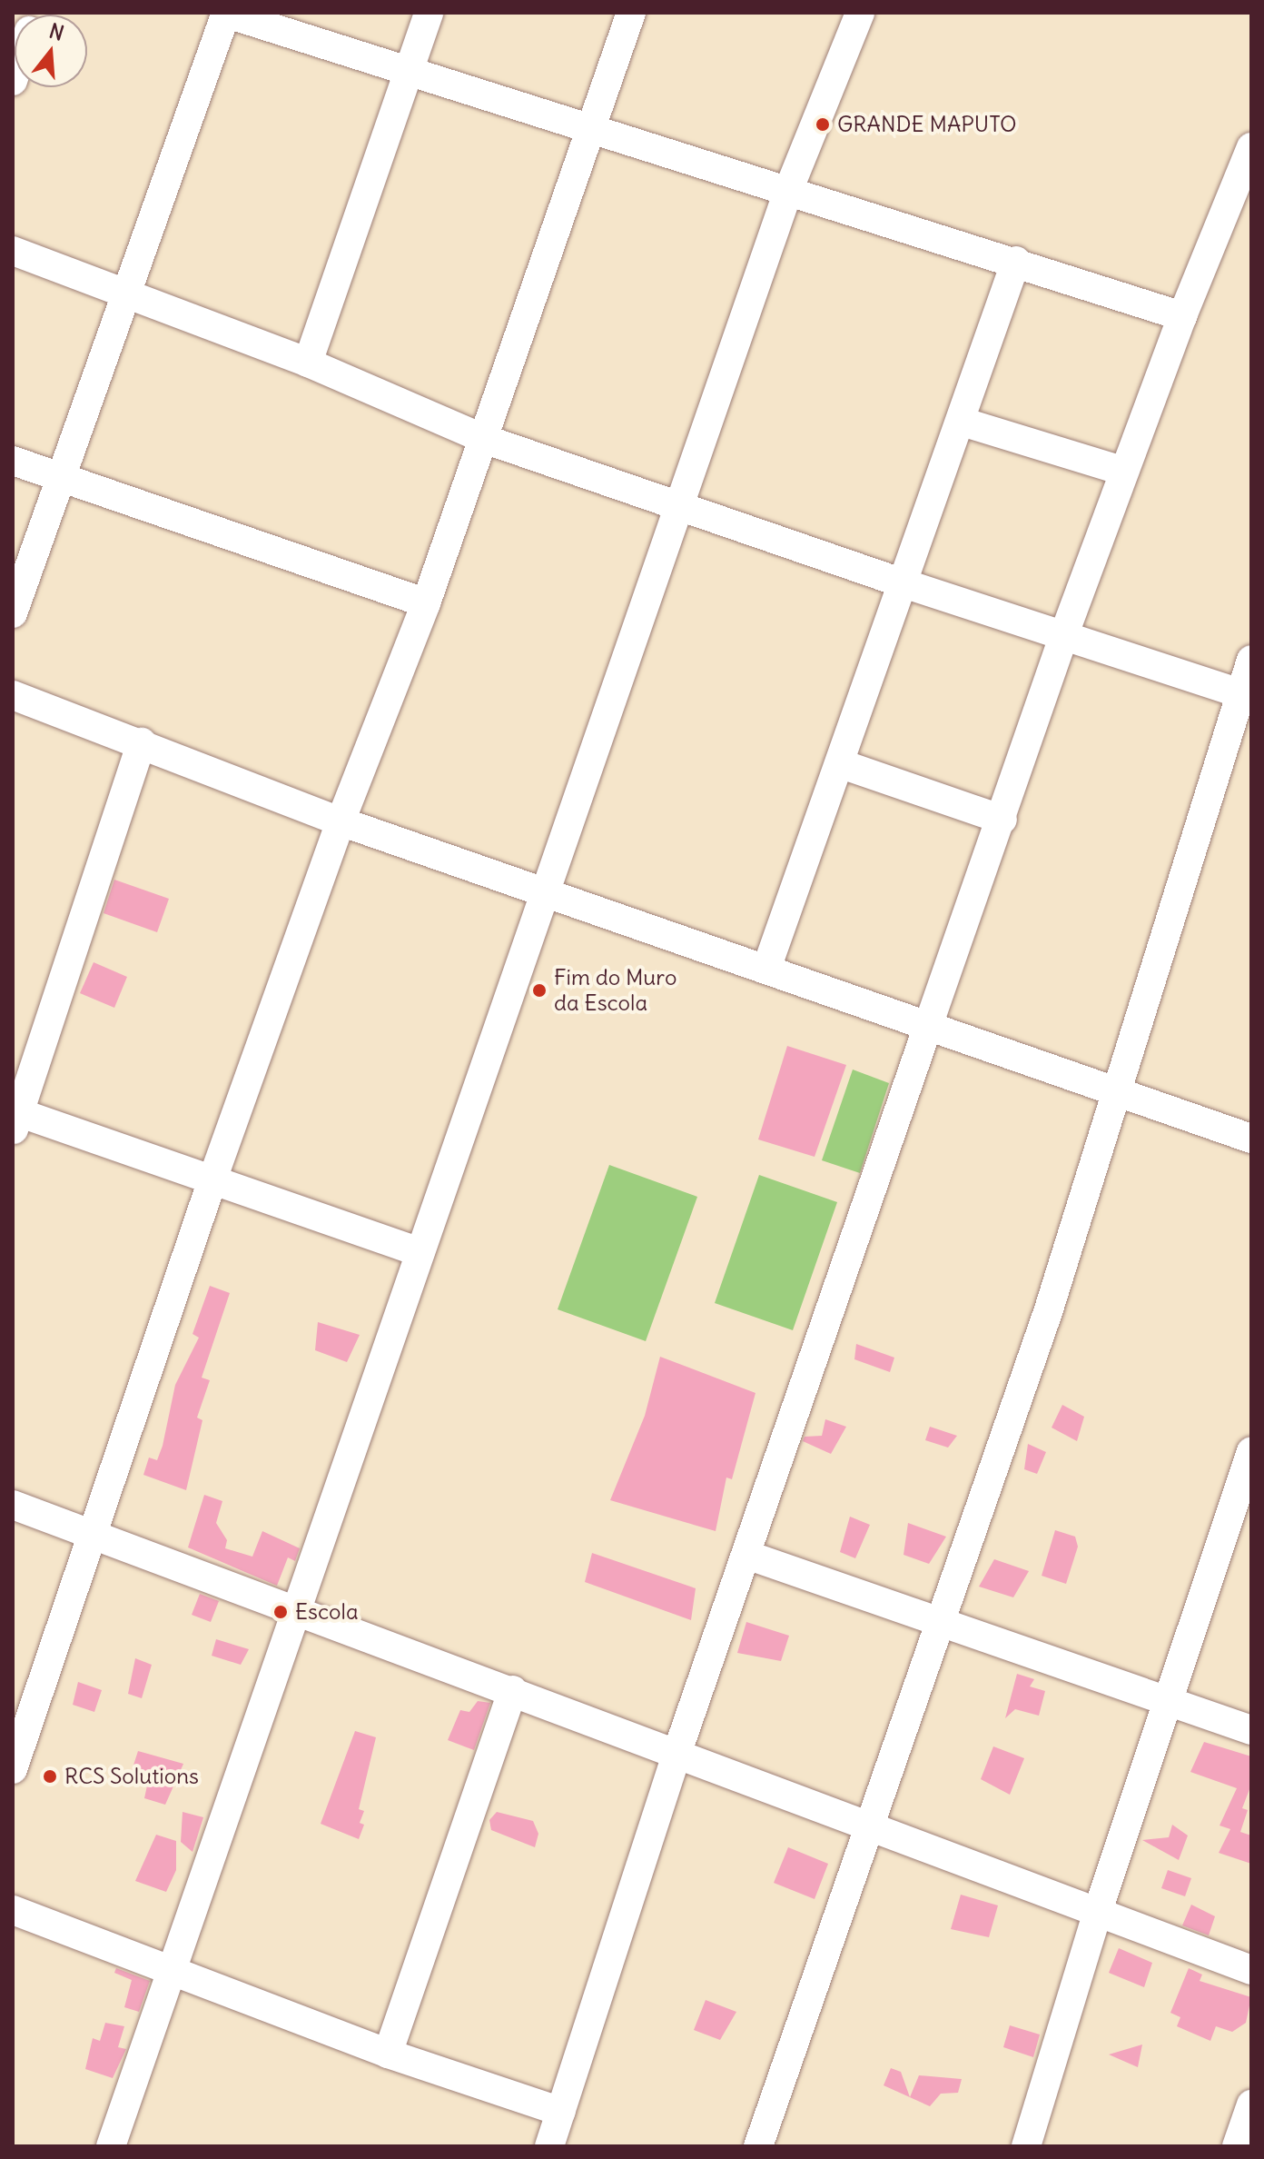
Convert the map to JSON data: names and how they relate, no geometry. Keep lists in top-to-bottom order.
{
  "places": [
    "GRANDE MAPUTO",
    "Fim do Muro da Escola",
    "Escola",
    "RCS Solutions"
  ],
  "north": "top"
}
